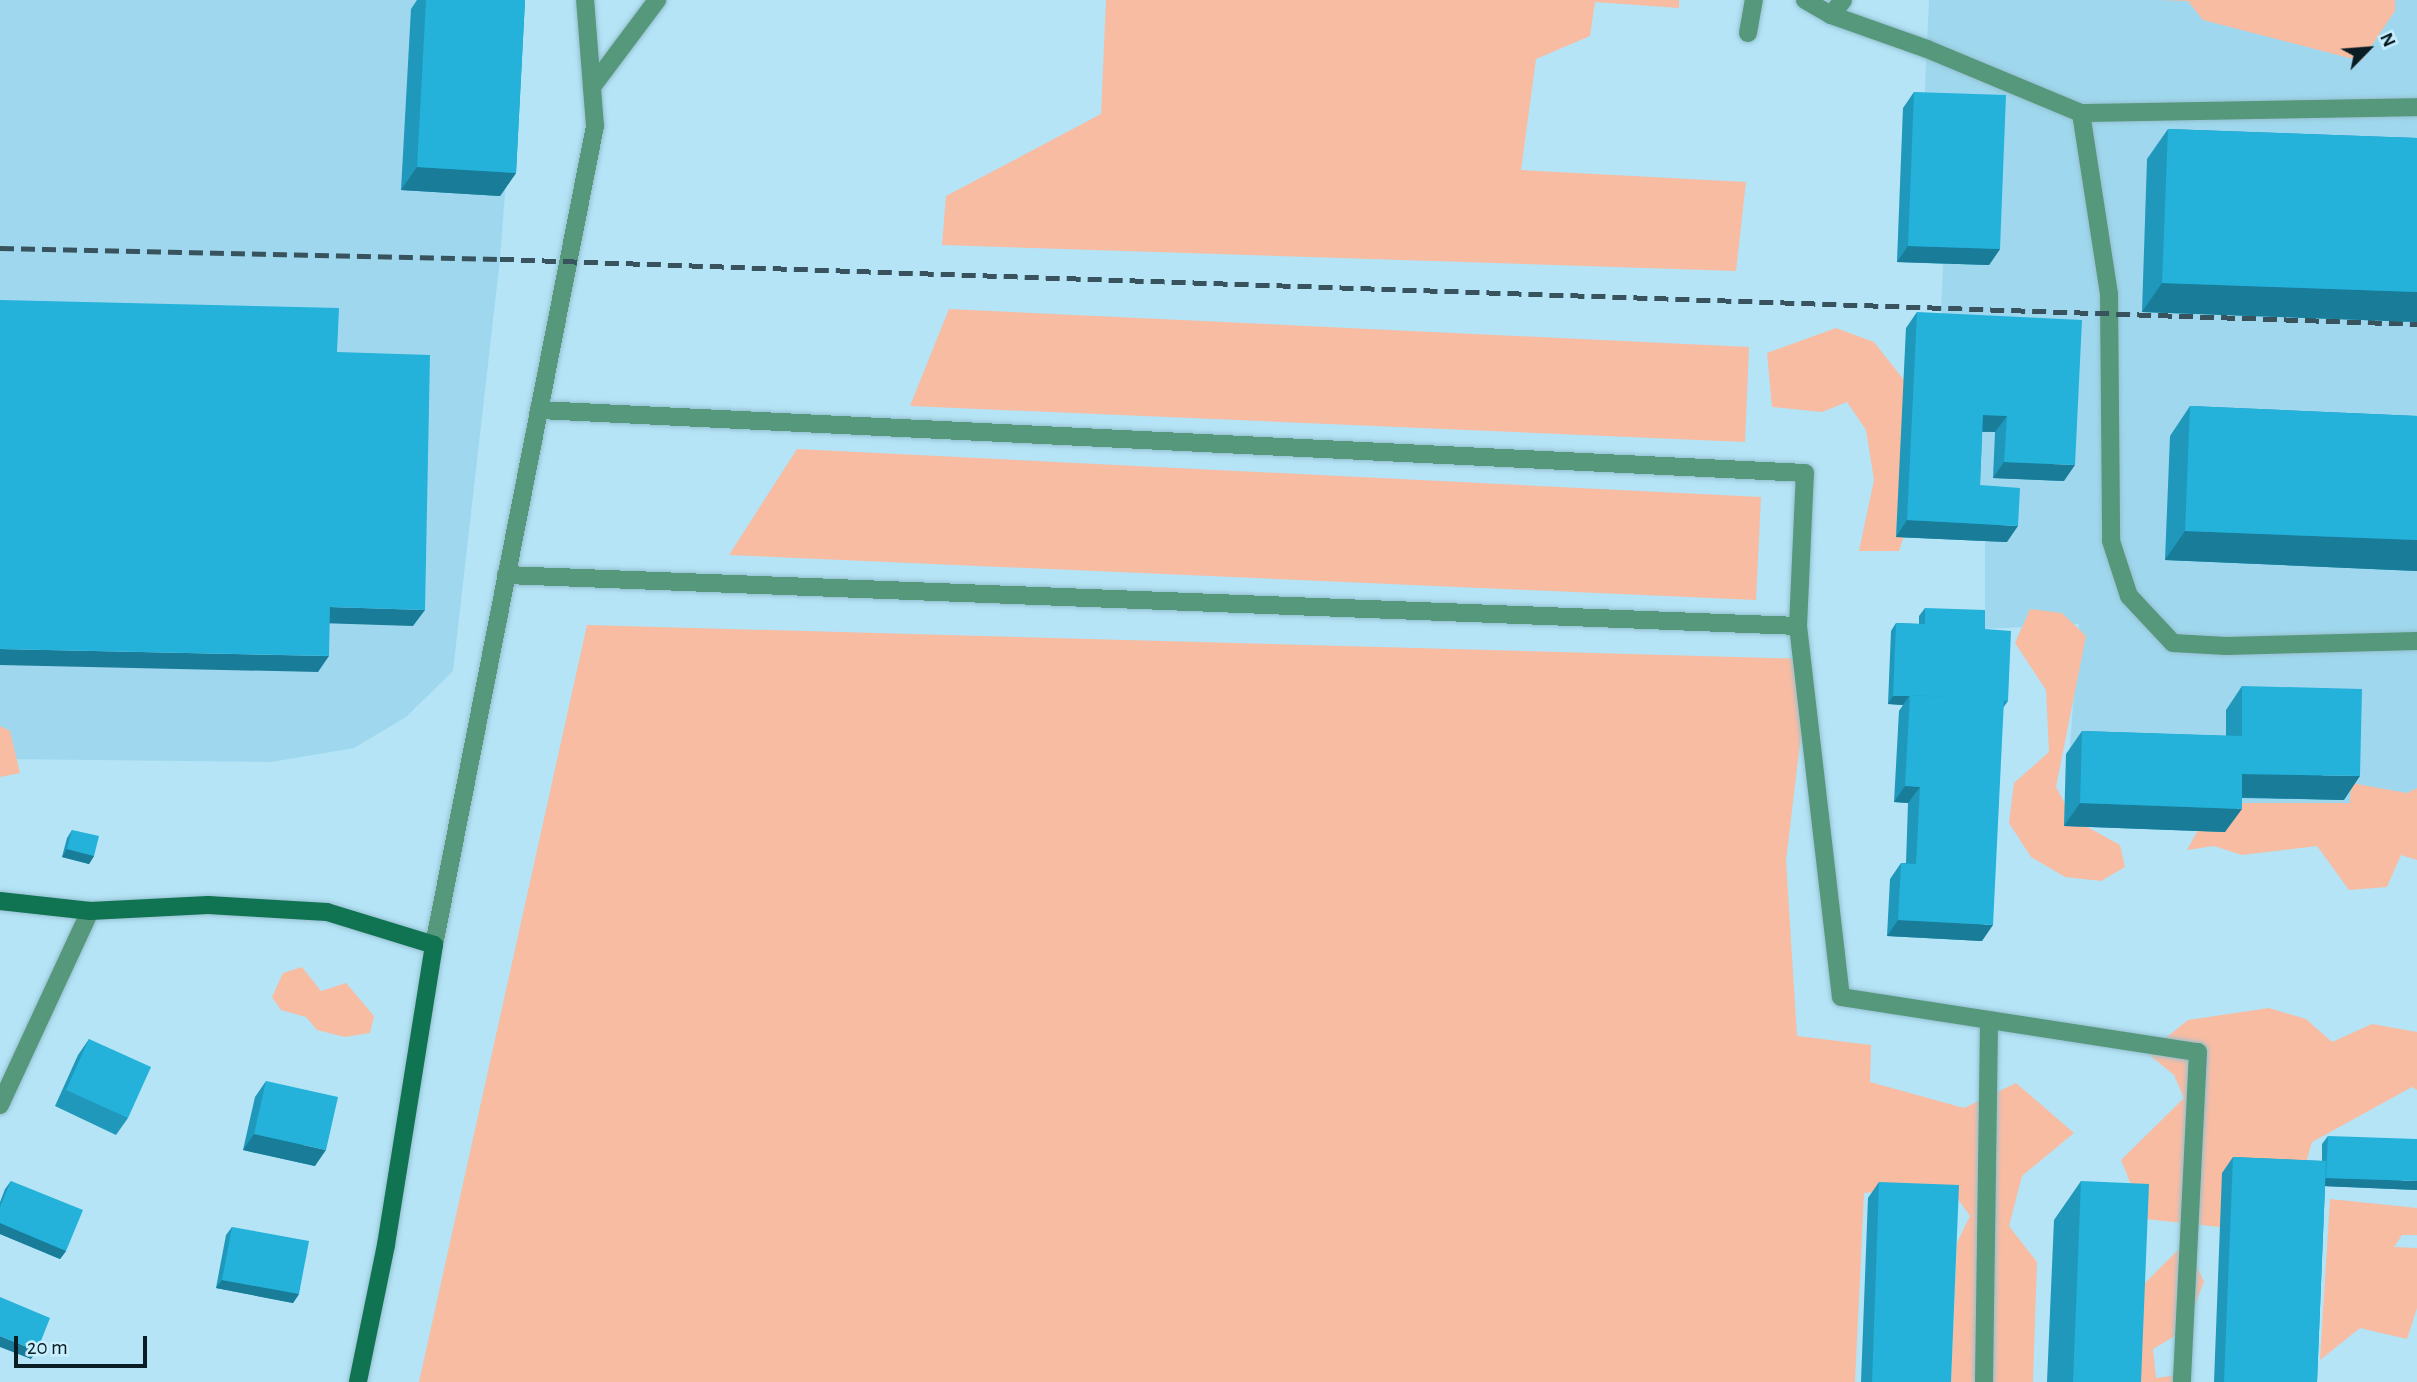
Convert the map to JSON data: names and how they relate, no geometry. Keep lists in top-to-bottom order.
{
  "scale_bar": "20 m",
  "north": "top right"
}
